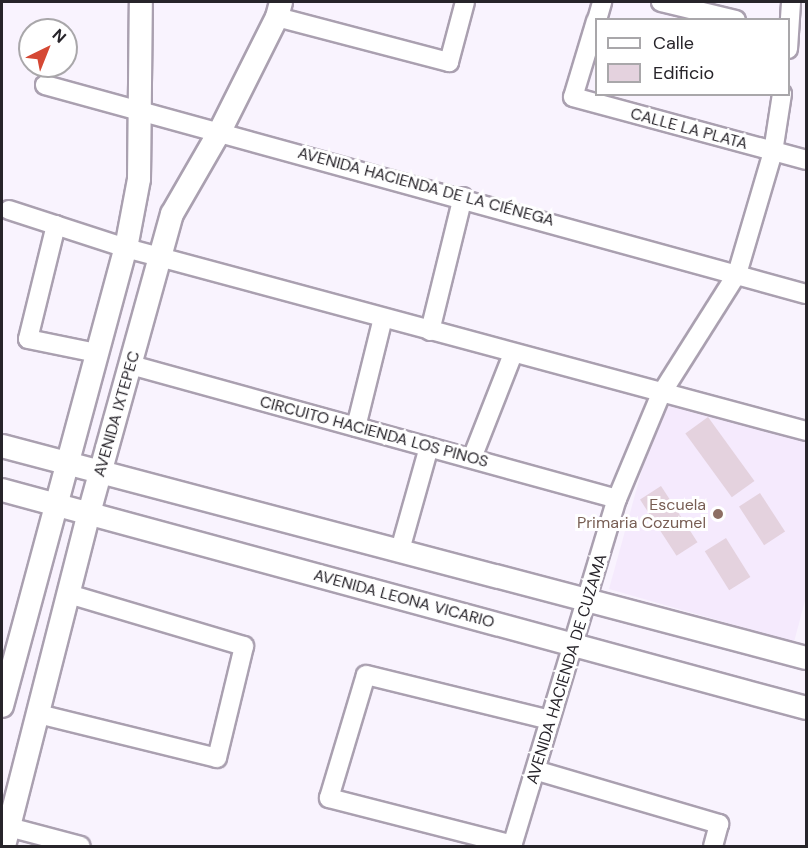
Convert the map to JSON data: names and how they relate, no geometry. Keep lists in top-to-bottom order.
{
  "streets": {
    "main road": ["AVENIDA IXTEPEC", "AVENIDA LEONA VICARIO"],
    "street": [
      "CALLE LA PLATA",
      "AVENIDA HACIENDA DE LA CIÉNEGA",
      "CIRCUITO HACIENDA LOS PINOS",
      "AVENIDA HACIENDA DE CUZAMA"
    ]
  },
  "crossings": [
    ["CALLE LA PLATA", "AVENIDA HACIENDA DE CUZAMA"],
    ["AVENIDA HACIENDA DE LA CIÉNEGA", "AVENIDA IXTEPEC"],
    ["AVENIDA HACIENDA DE LA CIÉNEGA", "AVENIDA HACIENDA DE CUZAMA"],
    ["AVENIDA IXTEPEC", "CIRCUITO HACIENDA LOS PINOS"],
    ["AVENIDA IXTEPEC", "AVENIDA LEONA VICARIO"],
    ["CIRCUITO HACIENDA LOS PINOS", "AVENIDA HACIENDA DE CUZAMA"],
    ["AVENIDA LEONA VICARIO", "AVENIDA HACIENDA DE CUZAMA"]
  ],
  "places": ["Escuela Primaria Cozumel"],
  "legend": ["Calle", "Edificio"],
  "north": "top right"
}
